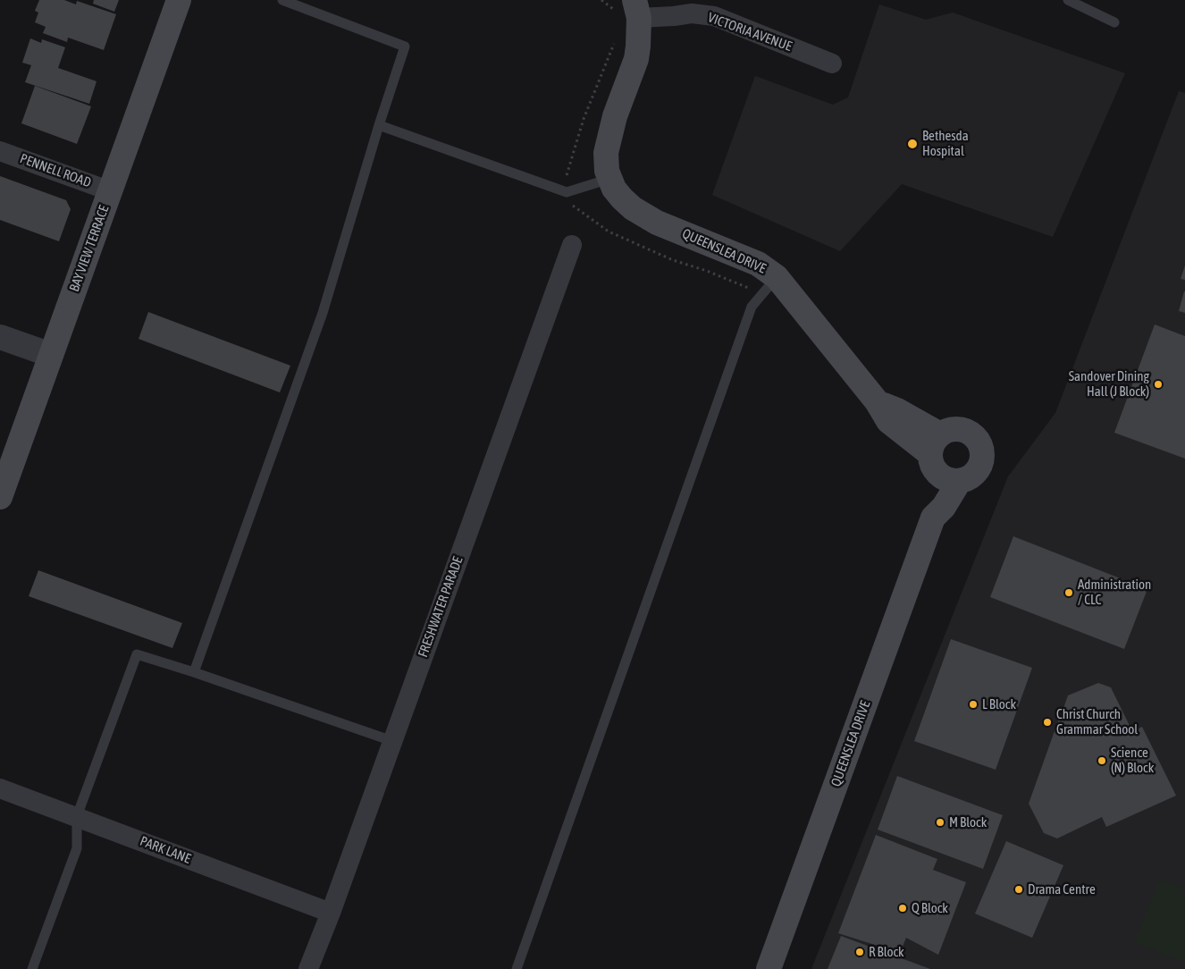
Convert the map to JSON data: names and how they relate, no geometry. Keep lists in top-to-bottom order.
{
  "streets": {
    "main road": ["VICTORIA AVENUE", "BAY VIEW TERRACE", "QUEENSLEA DRIVE"],
    "street": ["PENNELL ROAD", "FRESHWATER PARADE", "PARK LANE"]
  },
  "crossings": [
    ["VICTORIA AVENUE", "QUEENSLEA DRIVE"],
    ["PENNELL ROAD", "BAY VIEW TERRACE"],
    ["FRESHWATER PARADE", "PARK LANE"]
  ],
  "places": [
    "Bethesda Hospital",
    "Sandover Dining Hall (J Block)",
    "Administration / CLC",
    "L Block",
    "Christ Church Grammar School",
    "Science (N) Block",
    "M Block",
    "Drama Centre",
    "Q Block",
    "R Block"
  ]
}
